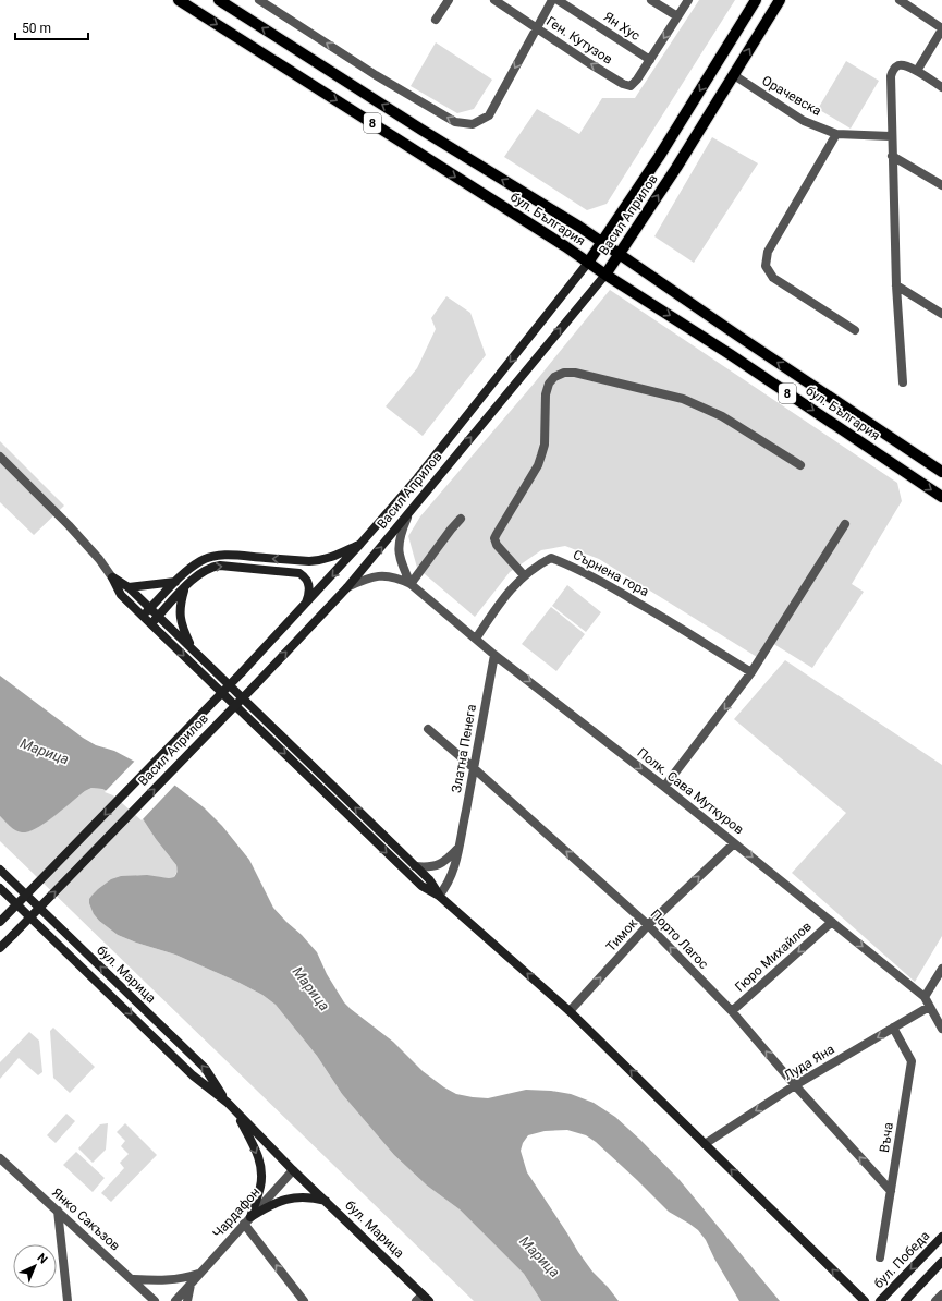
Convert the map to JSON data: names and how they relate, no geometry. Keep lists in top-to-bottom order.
{
  "streets": {
    "main road": ["8", "Васил Априлов", "бул. България"],
    "street": [
      "Ян Хус",
      "Ген. Кутузов",
      "Орачевска",
      "Сърнена гора",
      "Златна Пенега",
      "Полк. Сава Муткуров",
      "Тимок",
      "Порто Лагос",
      "Гюро Михайлов",
      "бул. Марица",
      "Луда Яна",
      "Въча",
      "Чардафон",
      "Янко Сакъзов",
      "бул. Победа"
    ]
  },
  "crossings": [
    ["Ян Хус", "Ген. Кутузов"],
    ["Орачевска", "Васил Априлов"],
    ["Васил Априлов", "бул. България"],
    ["Сърнена гора", "Полк. Сава Муткуров"],
    ["Златна Пенега", "Полк. Сава Муткуров"],
    ["Златна Пенега", "Порто Лагос"],
    ["Полк. Сава Муткуров", "Тимок"],
    ["Полк. Сава Муткуров", "Гюро Михайлов"],
    ["Полк. Сава Муткуров", "Луда Яна"],
    ["Тимок", "Порто Лагос"],
    ["Порто Лагос", "Гюро Михайлов"],
    ["Порто Лагос", "Луда Яна"],
    ["Порто Лагос", "Въча"],
    ["бул. Марица", "Чардафон"],
    ["Луда Яна", "Въча"]
  ],
  "one_way": [
    "Ген. Кутузов",
    "Полк. Сава Муткуров",
    "Тимок",
    "Порто Лагос",
    "Гюро Михайлов",
    "Луда Яна"
  ],
  "water": ["Марица"],
  "scale_bar": "50 m",
  "north": "top right"
}
